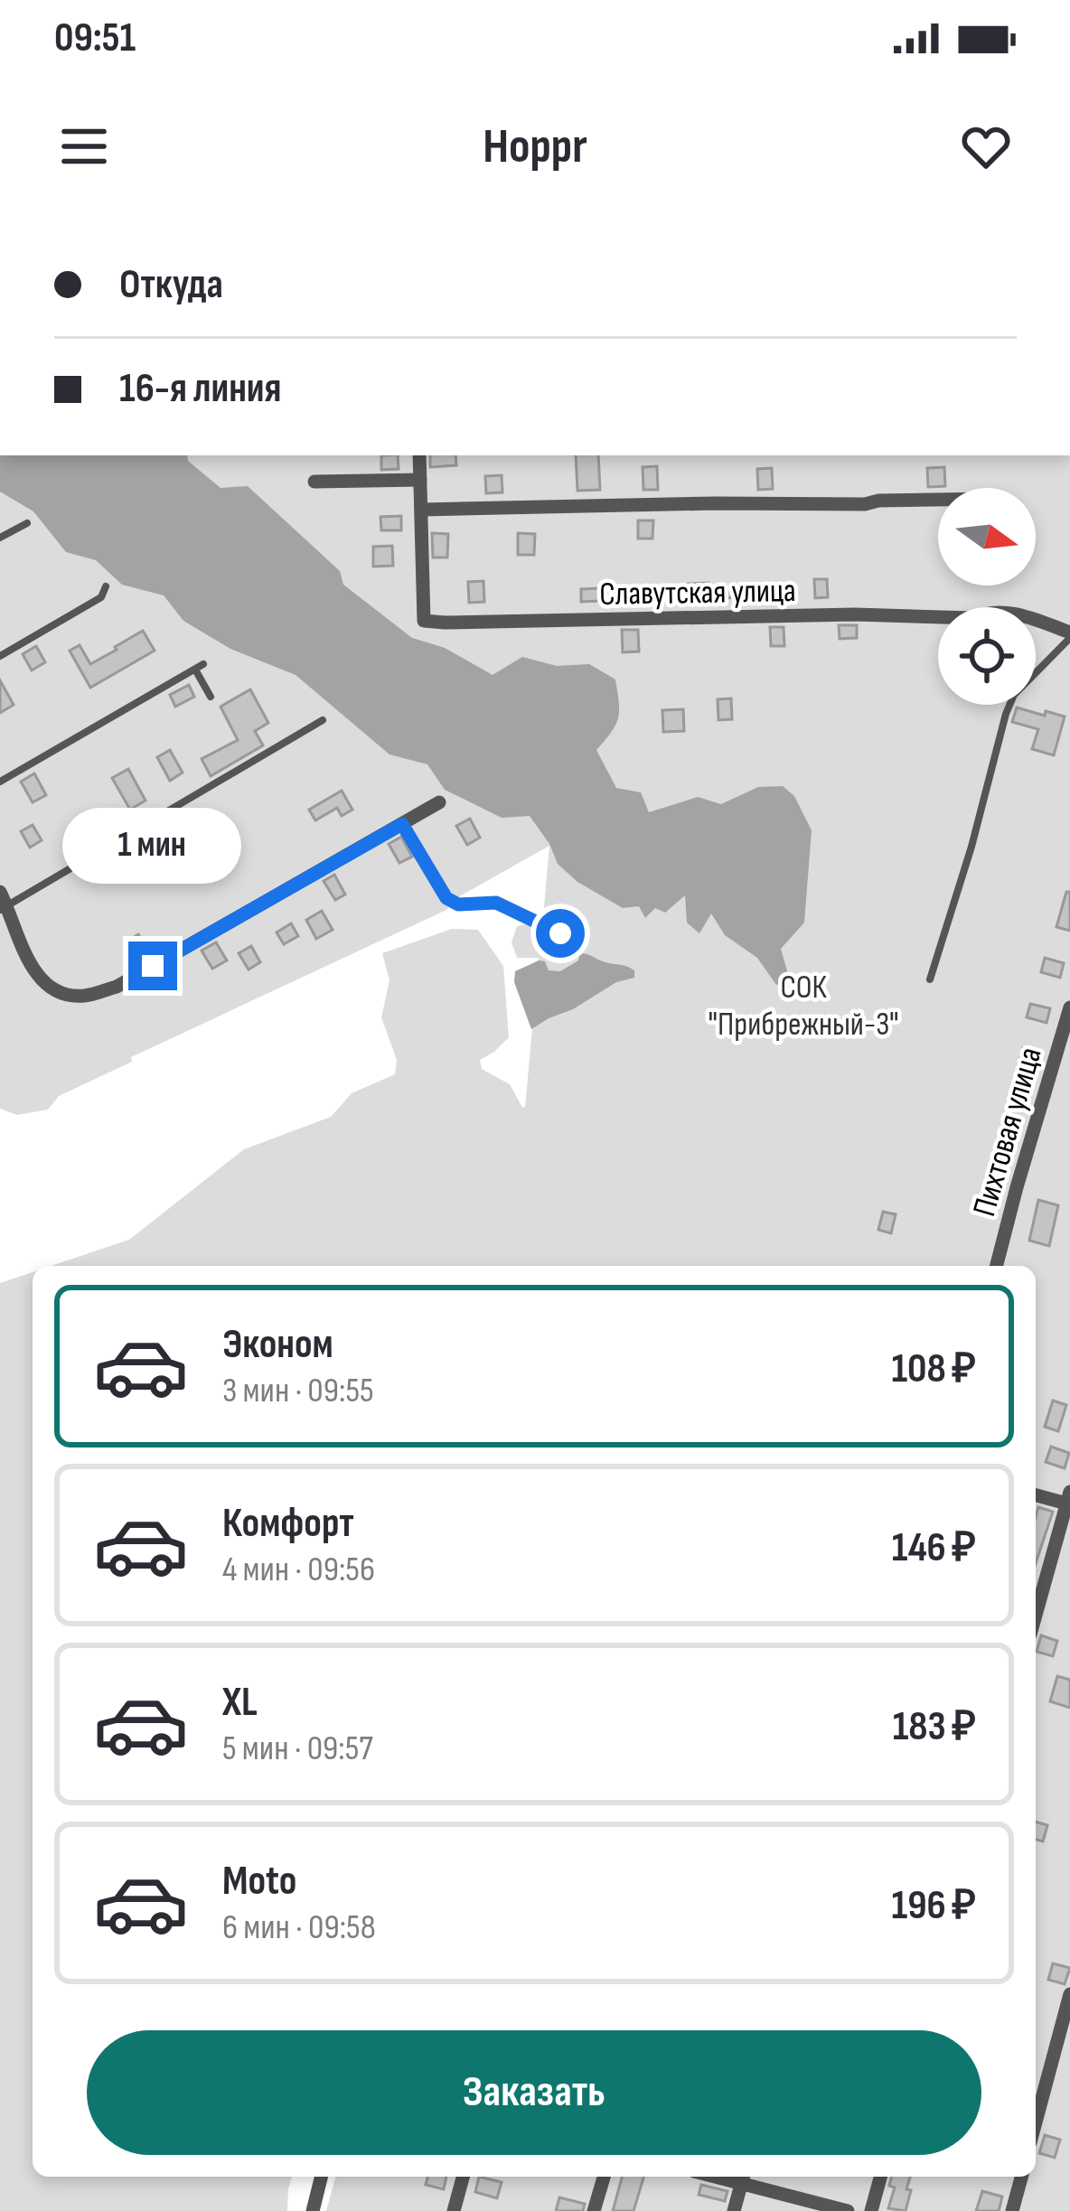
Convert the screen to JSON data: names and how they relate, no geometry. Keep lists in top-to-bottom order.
{
  "streets": {
    "street": ["Славутская улица", "Пихтовая улица"]
  },
  "parks": ["СОК \"Прибрежный-3\""],
  "north": "right",
  "page": {
    "status": "09:51",
    "header": "Hoppr",
    "banner": ["Откуда", "16-я линия"],
    "bubble": "1 мин",
    "list": [
      {
        "name": "Эконом",
        "note": "3 мин · 09:55",
        "value": "108 ₽"
      },
      {
        "name": "Комфорт",
        "note": "4 мин · 09:56",
        "value": "146 ₽"
      },
      {
        "name": "XL",
        "note": "5 мин · 09:57",
        "value": "183 ₽"
      },
      {
        "name": "Moto",
        "note": "6 мин · 09:58",
        "value": "196 ₽"
      }
    ],
    "buttons": "Заказать"
  }
}
